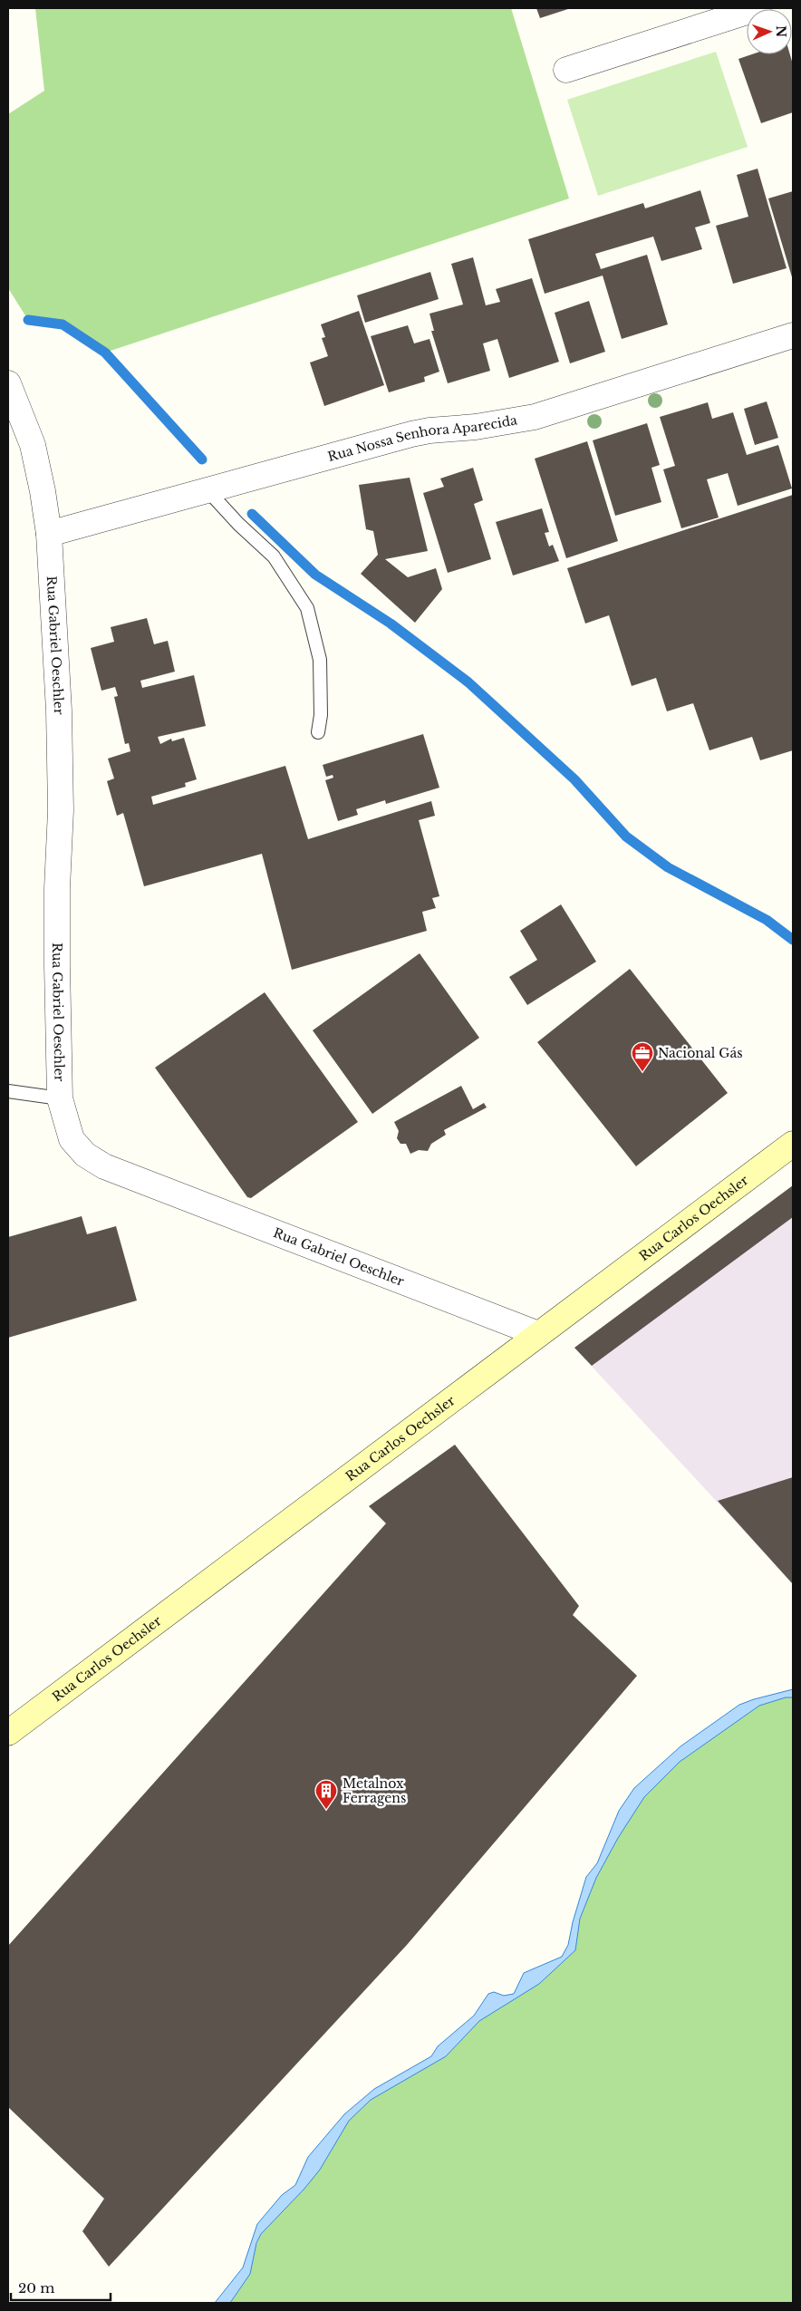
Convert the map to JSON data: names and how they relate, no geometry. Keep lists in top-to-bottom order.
{
  "streets": {
    "main road": ["Rua Carlos Oechsler"],
    "street": ["Rua Nossa Senhora Aparecida", "Rua Gabriel Oeschler"]
  },
  "crossings": [
    ["Rua Nossa Senhora Aparecida", "Rua Gabriel Oeschler"],
    ["Rua Gabriel Oeschler", "Rua Carlos Oechsler"]
  ],
  "places": {
    "office": ["Nacional Gás"],
    "building": ["Metalnox Ferragens"]
  },
  "scale_bar": "20 m",
  "north": "right"
}
